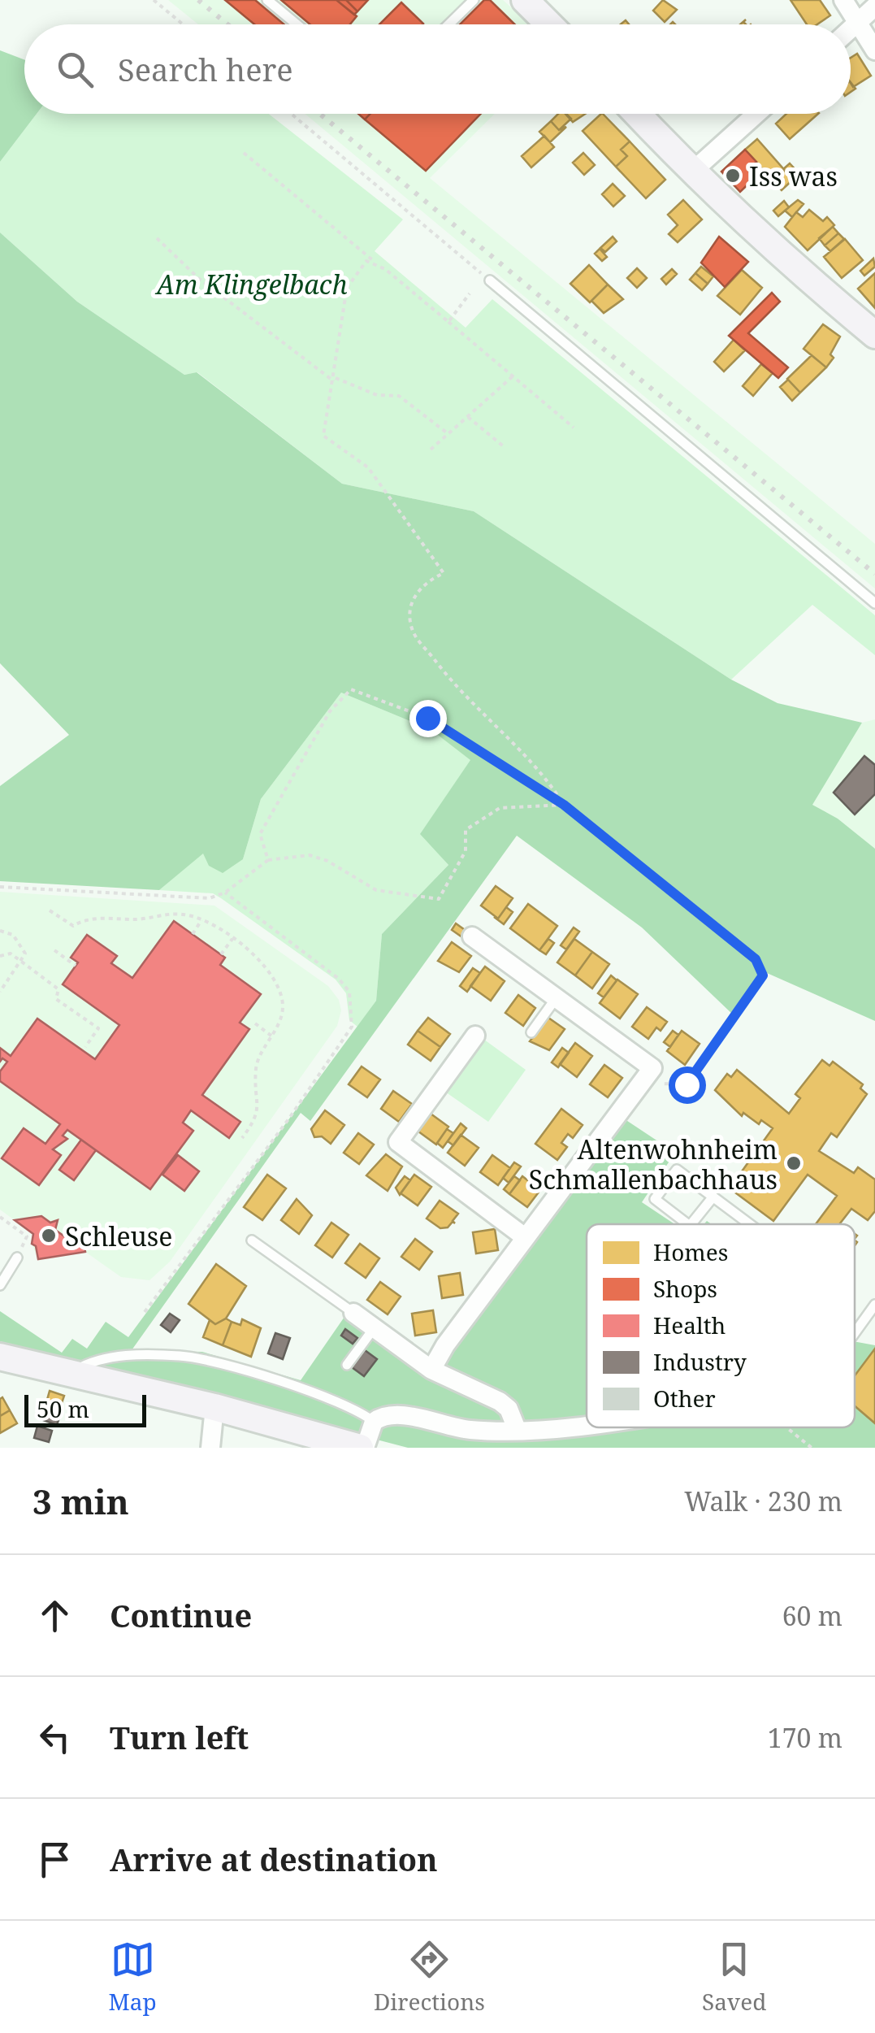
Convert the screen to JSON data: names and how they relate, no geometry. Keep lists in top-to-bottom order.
{
  "parks": ["Am Klingelbach"],
  "places": ["Iss was", "Altenwohnheim Schmallenbachhaus", "Schleuse"],
  "legend": [
    "Homes",
    "Shops",
    "Health",
    "Industry",
    "Other"
  ],
  "scale_bar": "50 m",
  "page": {
    "search": "Search here",
    "scale": "50 m",
    "heading": ["3 min", "Walk · 230 m"],
    "list": [
      ["Continue", "60 m"],
      ["Turn left", "170 m"],
      "Arrive at destination"
    ],
    "nav": ["Map", "Directions", "Saved"]
  }
}
